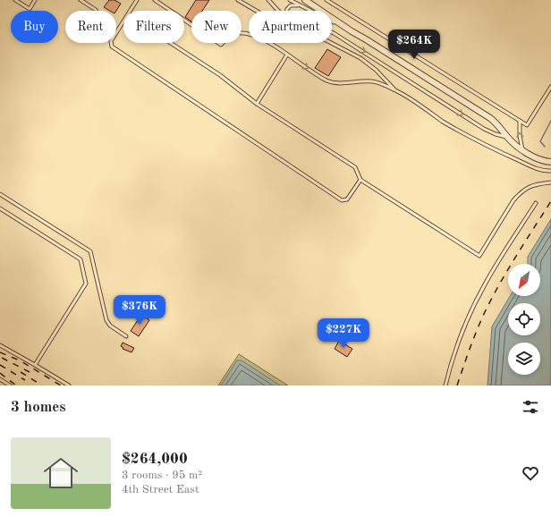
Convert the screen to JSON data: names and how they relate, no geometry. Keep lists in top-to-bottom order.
{
  "north": "bottom left",
  "page": {
    "chip": [
      "Buy",
      "Rent",
      "Filters",
      "New",
      "Apartment"
    ],
    "price": ["$264K", "$376K", "$227K"],
    "heading": "3 homes",
    "list": [
      {
        "name": "$264,000",
        "note": "3 rooms · 95 m² · 4th Street East"
      }
    ]
  }
}
